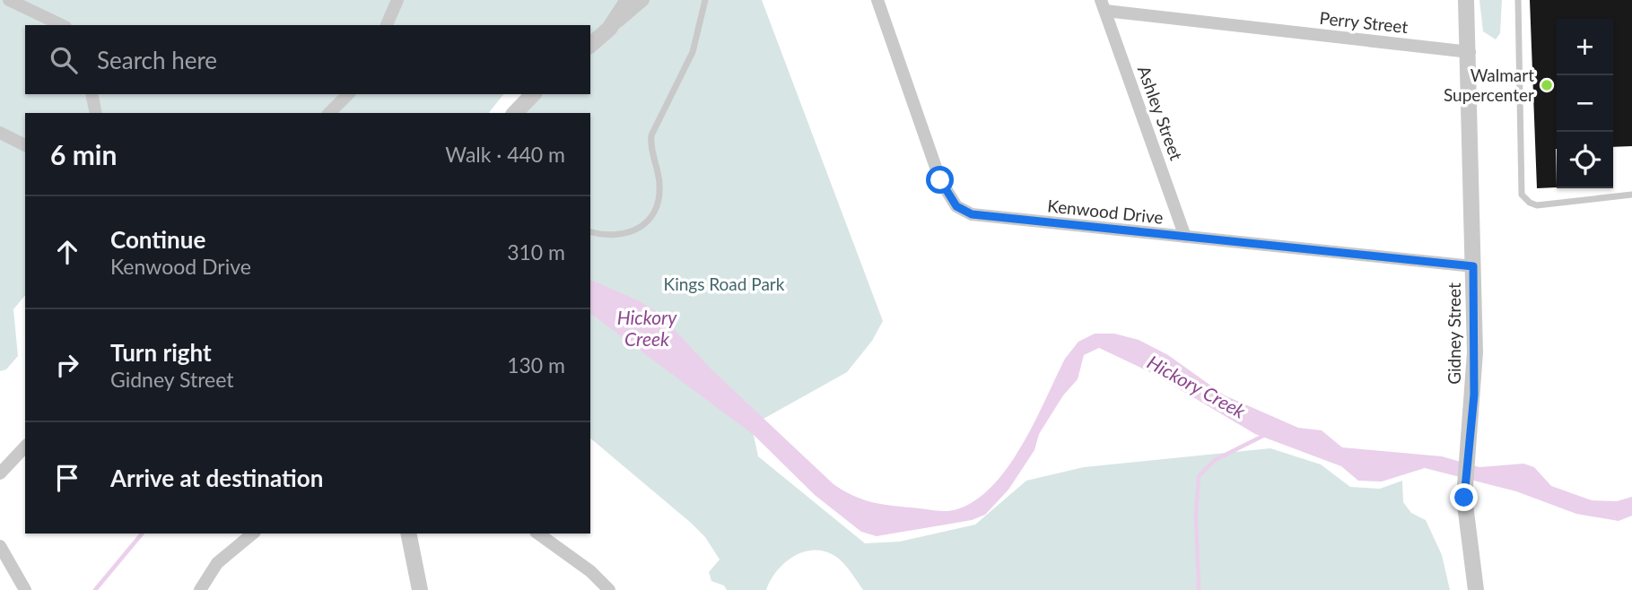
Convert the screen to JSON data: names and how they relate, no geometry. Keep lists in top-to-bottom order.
{
  "streets": {
    "street": [
      "Perry Street",
      "Ashley Street",
      "Kenwood Drive",
      "Gidney Street"
    ]
  },
  "crossings": [
    ["Perry Street", "Ashley Street"],
    ["Perry Street", "Gidney Street"],
    ["Ashley Street", "Kenwood Drive"],
    ["Kenwood Drive", "Gidney Street"]
  ],
  "water": ["Hickory Creek"],
  "parks": ["Kings Road Park"],
  "places": ["Walmart Supercenter"],
  "page": {
    "map_buttons": ["+", "−"],
    "search": "Search here",
    "heading": ["6 min", "Walk · 440 m"],
    "list": [
      ["Continue", "Kenwood Drive", "310 m"],
      ["Turn right", "Gidney Street", "130 m"],
      "Arrive at destination"
    ]
  }
}
